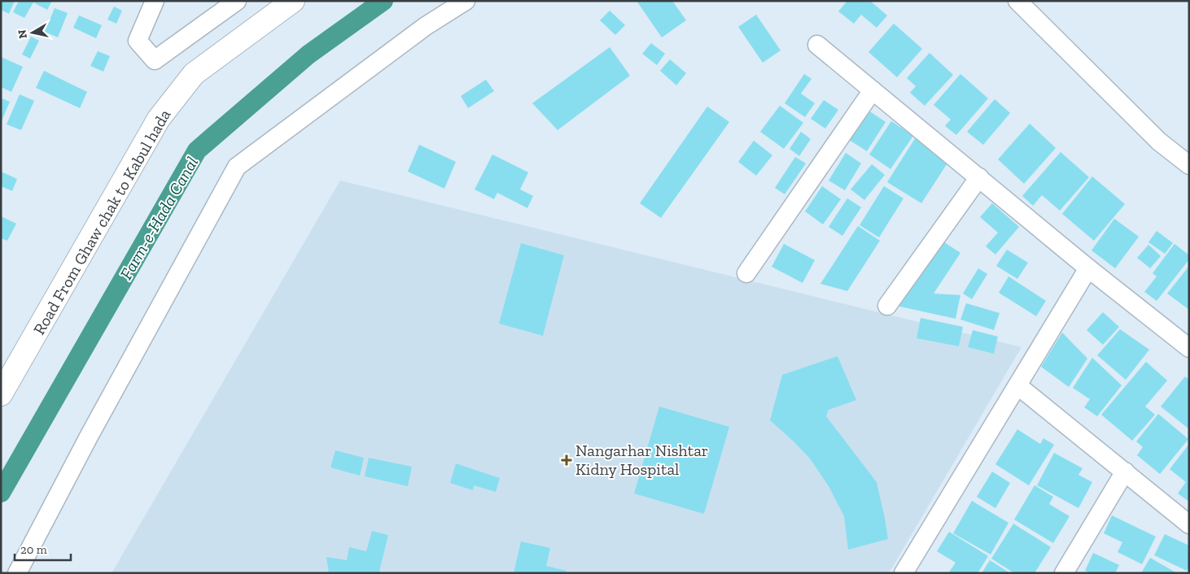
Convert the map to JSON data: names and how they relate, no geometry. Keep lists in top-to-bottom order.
{
  "streets": {
    "street": ["Road From Ghaw chak to Kabul hada"]
  },
  "water": ["Farm-e-Hada Canal"],
  "places": {
    "health": ["Nangarhar Nishtar Kidny Hospital"]
  },
  "scale_bar": "20 m",
  "north": "left"
}
